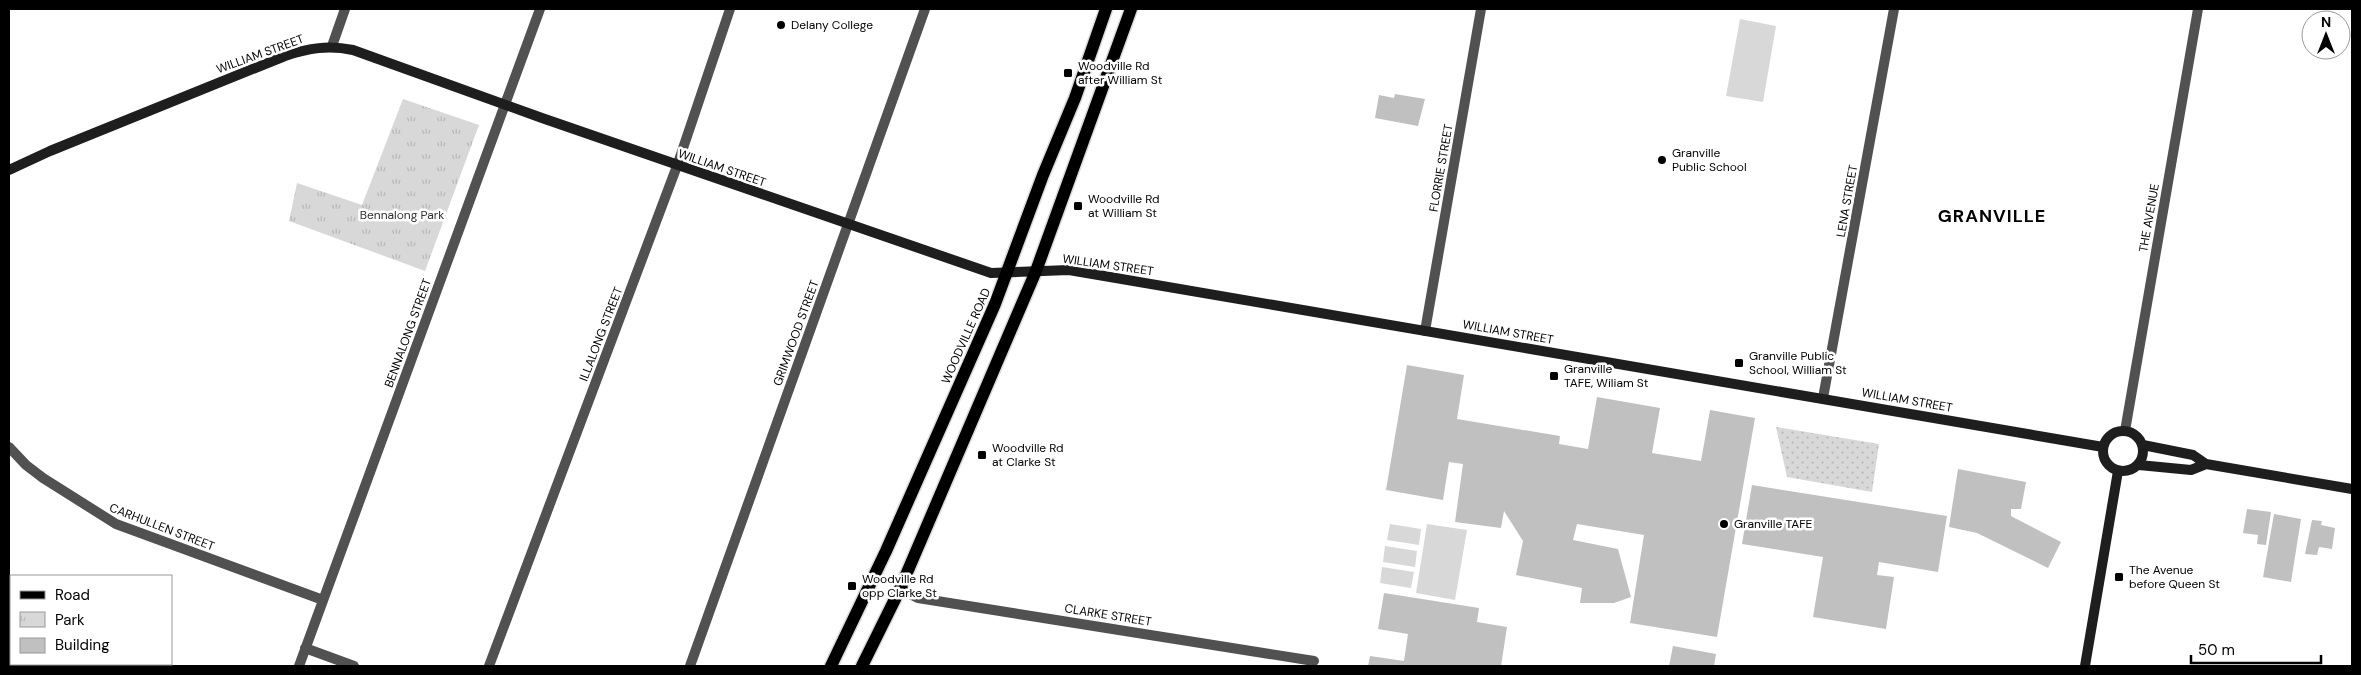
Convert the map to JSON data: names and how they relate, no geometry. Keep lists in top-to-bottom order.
{
  "streets": {
    "main road": ["WOODVILLE ROAD"],
    "street": [
      "WILLIAM STREET",
      "FLORRIE STREET",
      "LENA STREET",
      "THE AVENUE",
      "BENNALONG STREET",
      "GRIMWOOD STREET",
      "ILLALONG STREET",
      "CARHULLEN STREET",
      "CLARKE STREET"
    ]
  },
  "crossings": [
    ["WILLIAM STREET", "FLORRIE STREET"],
    ["WILLIAM STREET", "LENA STREET"],
    ["WILLIAM STREET", "THE AVENUE"],
    ["WILLIAM STREET", "BENNALONG STREET"],
    ["WILLIAM STREET", "GRIMWOOD STREET"],
    ["WILLIAM STREET", "ILLALONG STREET"],
    ["WILLIAM STREET", "WOODVILLE ROAD"],
    ["BENNALONG STREET", "CARHULLEN STREET"]
  ],
  "districts": ["GRANVILLE"],
  "parks": ["Bennalong Park"],
  "places": {
    "other": ["Delany College", "Granville Public School", "Granville TAFE"],
    "transit": [
      "Woodville Rd after William St",
      "Woodville Rd at William St",
      "Granville Public School, William St",
      "Granville TAFE, Wiliam St",
      "Woodville Rd at Clarke St",
      "The Avenue before Queen St",
      "Woodville Rd opp Clarke St"
    ]
  },
  "legend": ["Road", "Park", "Building"],
  "scale_bar": "50 m",
  "north": "top"
}
